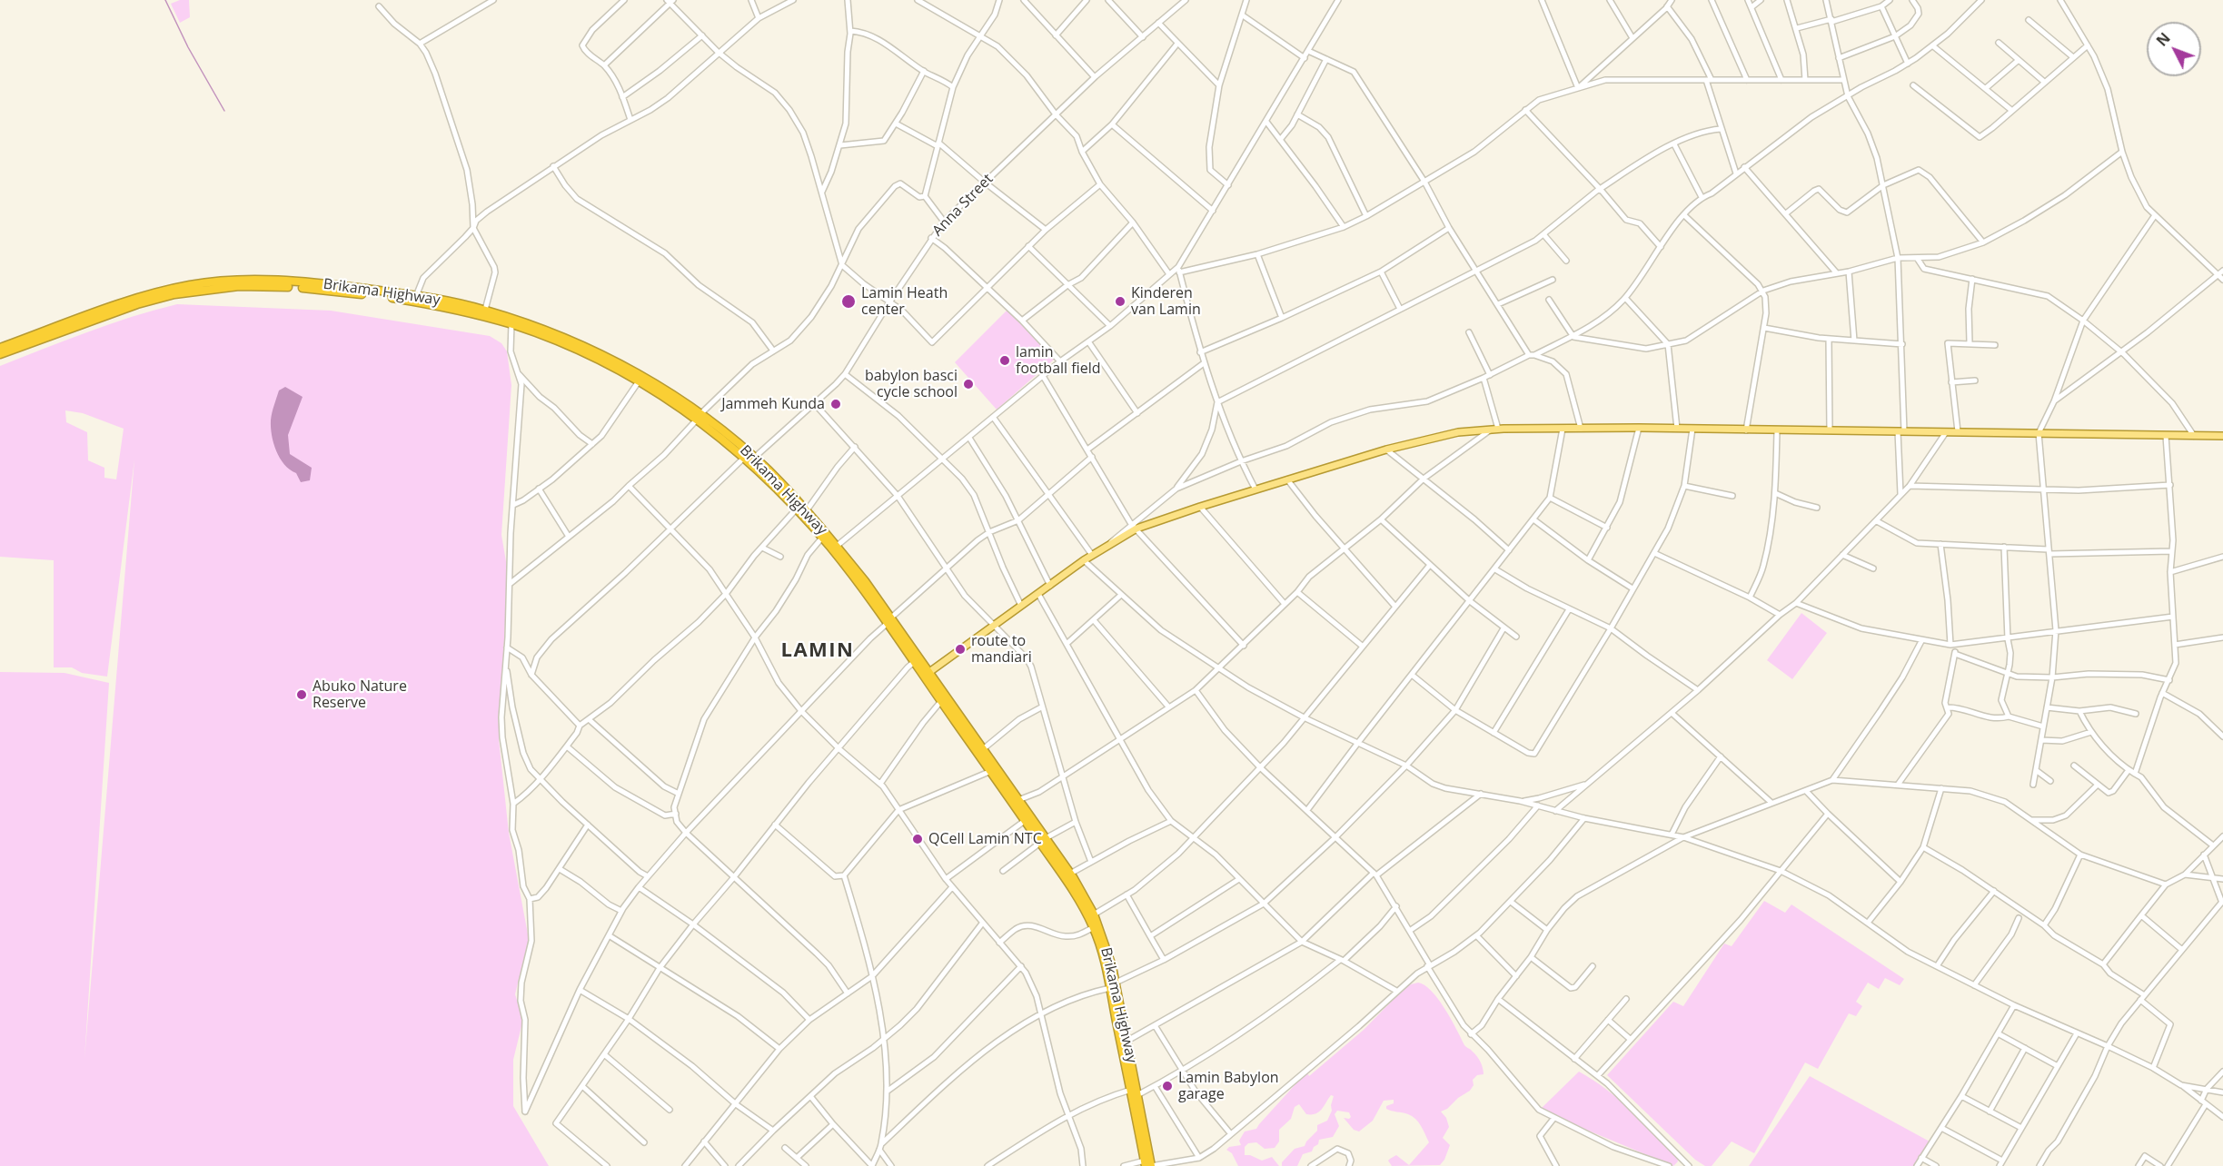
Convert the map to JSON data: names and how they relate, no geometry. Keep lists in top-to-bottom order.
{
  "streets": {
    "highway": ["Brikama Highway"],
    "street": ["Anna Street"]
  },
  "crossings": [
    ["Anna Street", "Brikama Highway"]
  ],
  "districts": ["LAMIN"],
  "places": [
    "Lamin Heath center",
    "Kinderen van Lamin",
    "lamin football field",
    "babylon basci cycle school",
    "Jammeh Kunda",
    "route to mandiari",
    "Abuko Nature Reserve",
    "QCell Lamin NTC",
    "Lamin Babylon garage"
  ],
  "north": "top left"
}
